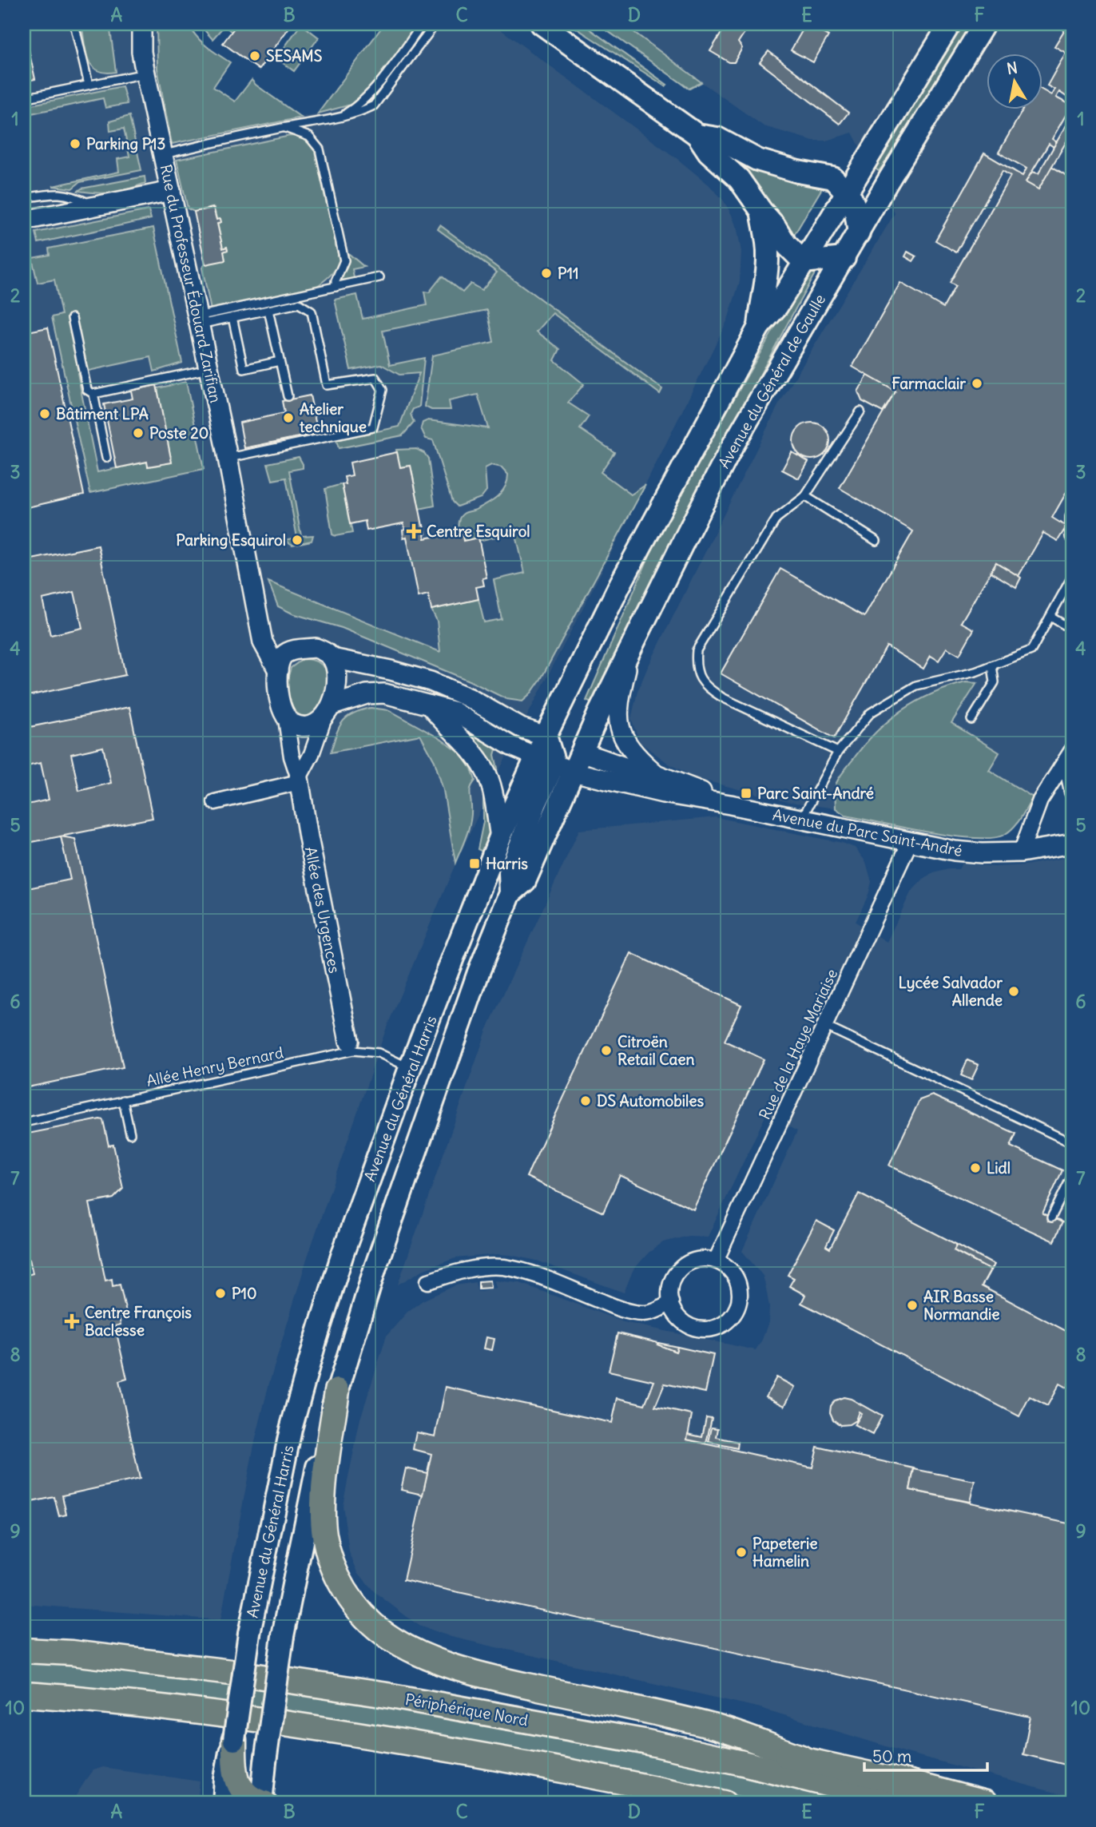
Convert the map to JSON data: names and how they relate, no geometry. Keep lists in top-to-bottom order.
{
  "streets": {
    "highway": ["Périphérique Nord"],
    "main road": ["Avenue du Général de Gaulle", "Avenue du Général Harris"],
    "street": [
      "Rue du Professeur Édouard Zarifian",
      "Avenue du Parc Saint-André",
      "Allée des Urgences",
      "Rue de la Haye Mariaise"
    ],
    "lane": ["Allée Henry Bernard"]
  },
  "crossings": [
    ["Avenue du Général de Gaulle", "Avenue du Général Harris"],
    ["Avenue du Parc Saint-André", "Rue de la Haye Mariaise"],
    ["Allée Henry Bernard", "Avenue du Général Harris"]
  ],
  "places": {
    "other": [
      "SESAMS",
      "Parking P13",
      "P11",
      "Farmaclair",
      "Bâtiment LPA",
      "Atelier technique",
      "Poste 20",
      "Parking Esquirol",
      "Lycée Salvador Allende",
      "Citroën Retail Caen",
      "DS Automobiles",
      "Lidl",
      "P10",
      "AIR Basse Normandie",
      "Papeterie Hamelin"
    ],
    "health": ["Centre Esquirol", "Centre François Baclesse"],
    "transit": ["Parc Saint-André", "Harris"]
  },
  "scale_bar": "50 m",
  "north": "top",
  "grid": {
    "columns": [
      "A",
      "B",
      "C",
      "D",
      "E",
      "F"
    ],
    "rows": [
      "1",
      "2",
      "3",
      "4",
      "5",
      "6",
      "7",
      "8",
      "9",
      "10"
    ]
  }
}
